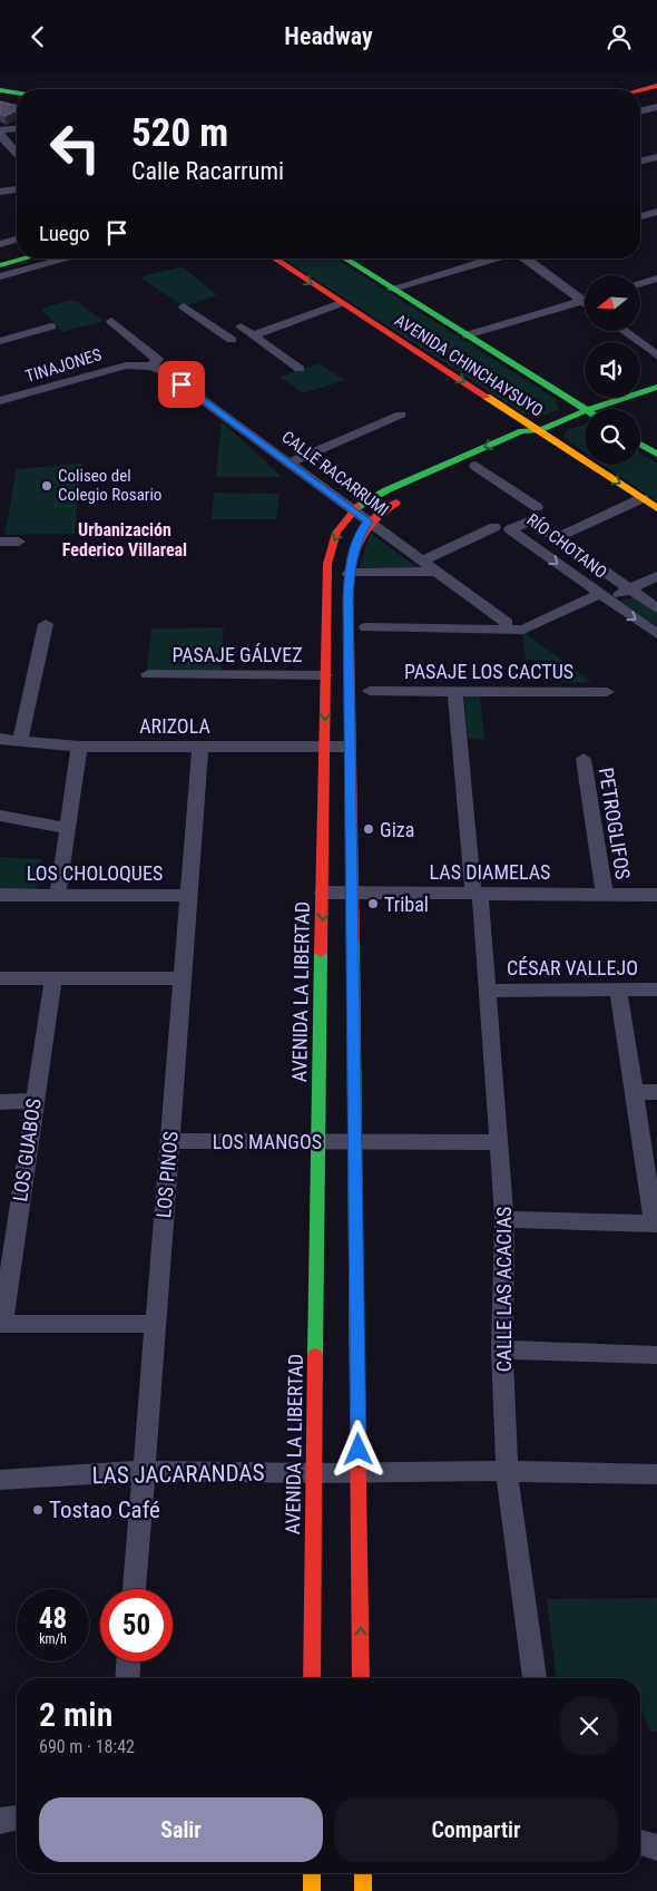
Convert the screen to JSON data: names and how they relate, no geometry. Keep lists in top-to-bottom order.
{
  "streets": {
    "main road": ["AVENIDA CHINCHAYSUYO", "AVENIDA LA LIBERTAD"],
    "street": [
      "TINAJONES",
      "CALLE RACARRUMI",
      "RÍO CHOTANO",
      "PASAJE GÁLVEZ",
      "PASAJE LOS CACTUS",
      "ARIZOLA",
      "PETROGLIFOS",
      "LAS DIAMELAS",
      "LOS CHOLOQUES",
      "CÉSAR VALLEJO",
      "LOS MANGOS",
      "LOS GUABOS",
      "LOS PINOS",
      "CALLE LAS ACACIAS",
      "LAS JACARANDAS"
    ]
  },
  "crossings": [
    ["TINAJONES", "CALLE RACARRUMI"],
    ["AVENIDA CHINCHAYSUYO", "AVENIDA LA LIBERTAD"],
    ["CALLE RACARRUMI", "AVENIDA LA LIBERTAD"],
    ["PASAJE GÁLVEZ", "AVENIDA LA LIBERTAD"],
    ["PASAJE LOS CACTUS", "CALLE LAS ACACIAS"],
    ["ARIZOLA", "AVENIDA LA LIBERTAD"],
    ["ARIZOLA", "LOS PINOS"],
    ["PETROGLIFOS", "LAS DIAMELAS"],
    ["LAS DIAMELAS", "AVENIDA LA LIBERTAD"],
    ["LAS DIAMELAS", "CALLE LAS ACACIAS"],
    ["LOS CHOLOQUES", "LOS PINOS"],
    ["CÉSAR VALLEJO", "CALLE LAS ACACIAS"],
    ["AVENIDA LA LIBERTAD", "LOS MANGOS"],
    ["AVENIDA LA LIBERTAD", "LAS JACARANDAS"],
    ["LOS MANGOS", "LOS PINOS"],
    ["LOS MANGOS", "CALLE LAS ACACIAS"],
    ["LOS PINOS", "LAS JACARANDAS"],
    ["CALLE LAS ACACIAS", "LAS JACARANDAS"]
  ],
  "districts": ["Urbanización Federico Villareal"],
  "places": [
    "Coliseo del Colegio Rosario",
    "Giza",
    "Tribal",
    "Tostao Café"
  ],
  "north": "left",
  "page": {
    "header": "Headway",
    "turn": ["520 m", "Calle Racarrumi"],
    "then": "Luego",
    "speed": "48 km/h",
    "limit": "50",
    "heading": ["2 min", "690 m · 18:42"],
    "buttons": ["Salir", "Compartir"]
  }
}
